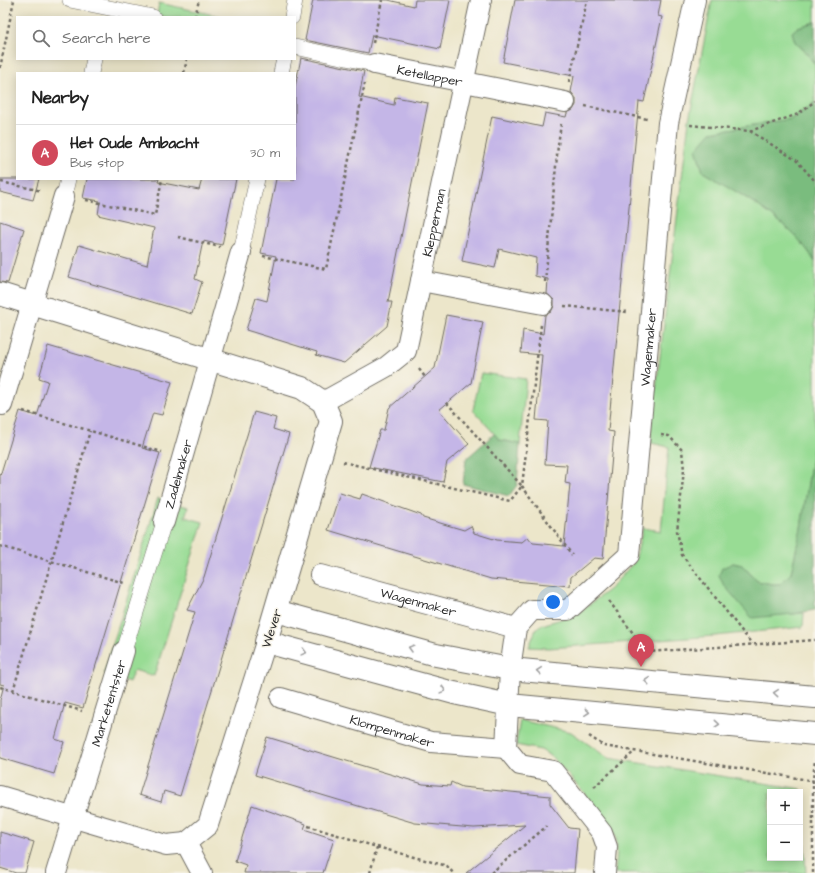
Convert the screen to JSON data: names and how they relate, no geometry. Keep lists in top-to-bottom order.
{
  "streets": {
    "street": [
      "Ketellapper",
      "Klepperman",
      "Wagenmaker",
      "Zadelmaker",
      "Wever",
      "Marketentster",
      "Klompenmaker"
    ]
  },
  "crossings": [
    ["Ketellapper", "Klepperman"],
    ["Klepperman", "Wever"],
    ["Zadelmaker", "Marketentster"]
  ],
  "page": {
    "search": "Search here",
    "heading": "Nearby",
    "list": [
      {
        "mark": "A",
        "name": "Het Oude Ambacht",
        "note": "Bus stop",
        "value": "30 m"
      }
    ],
    "pins": "A",
    "map_buttons": ["+", "−"]
  }
}
